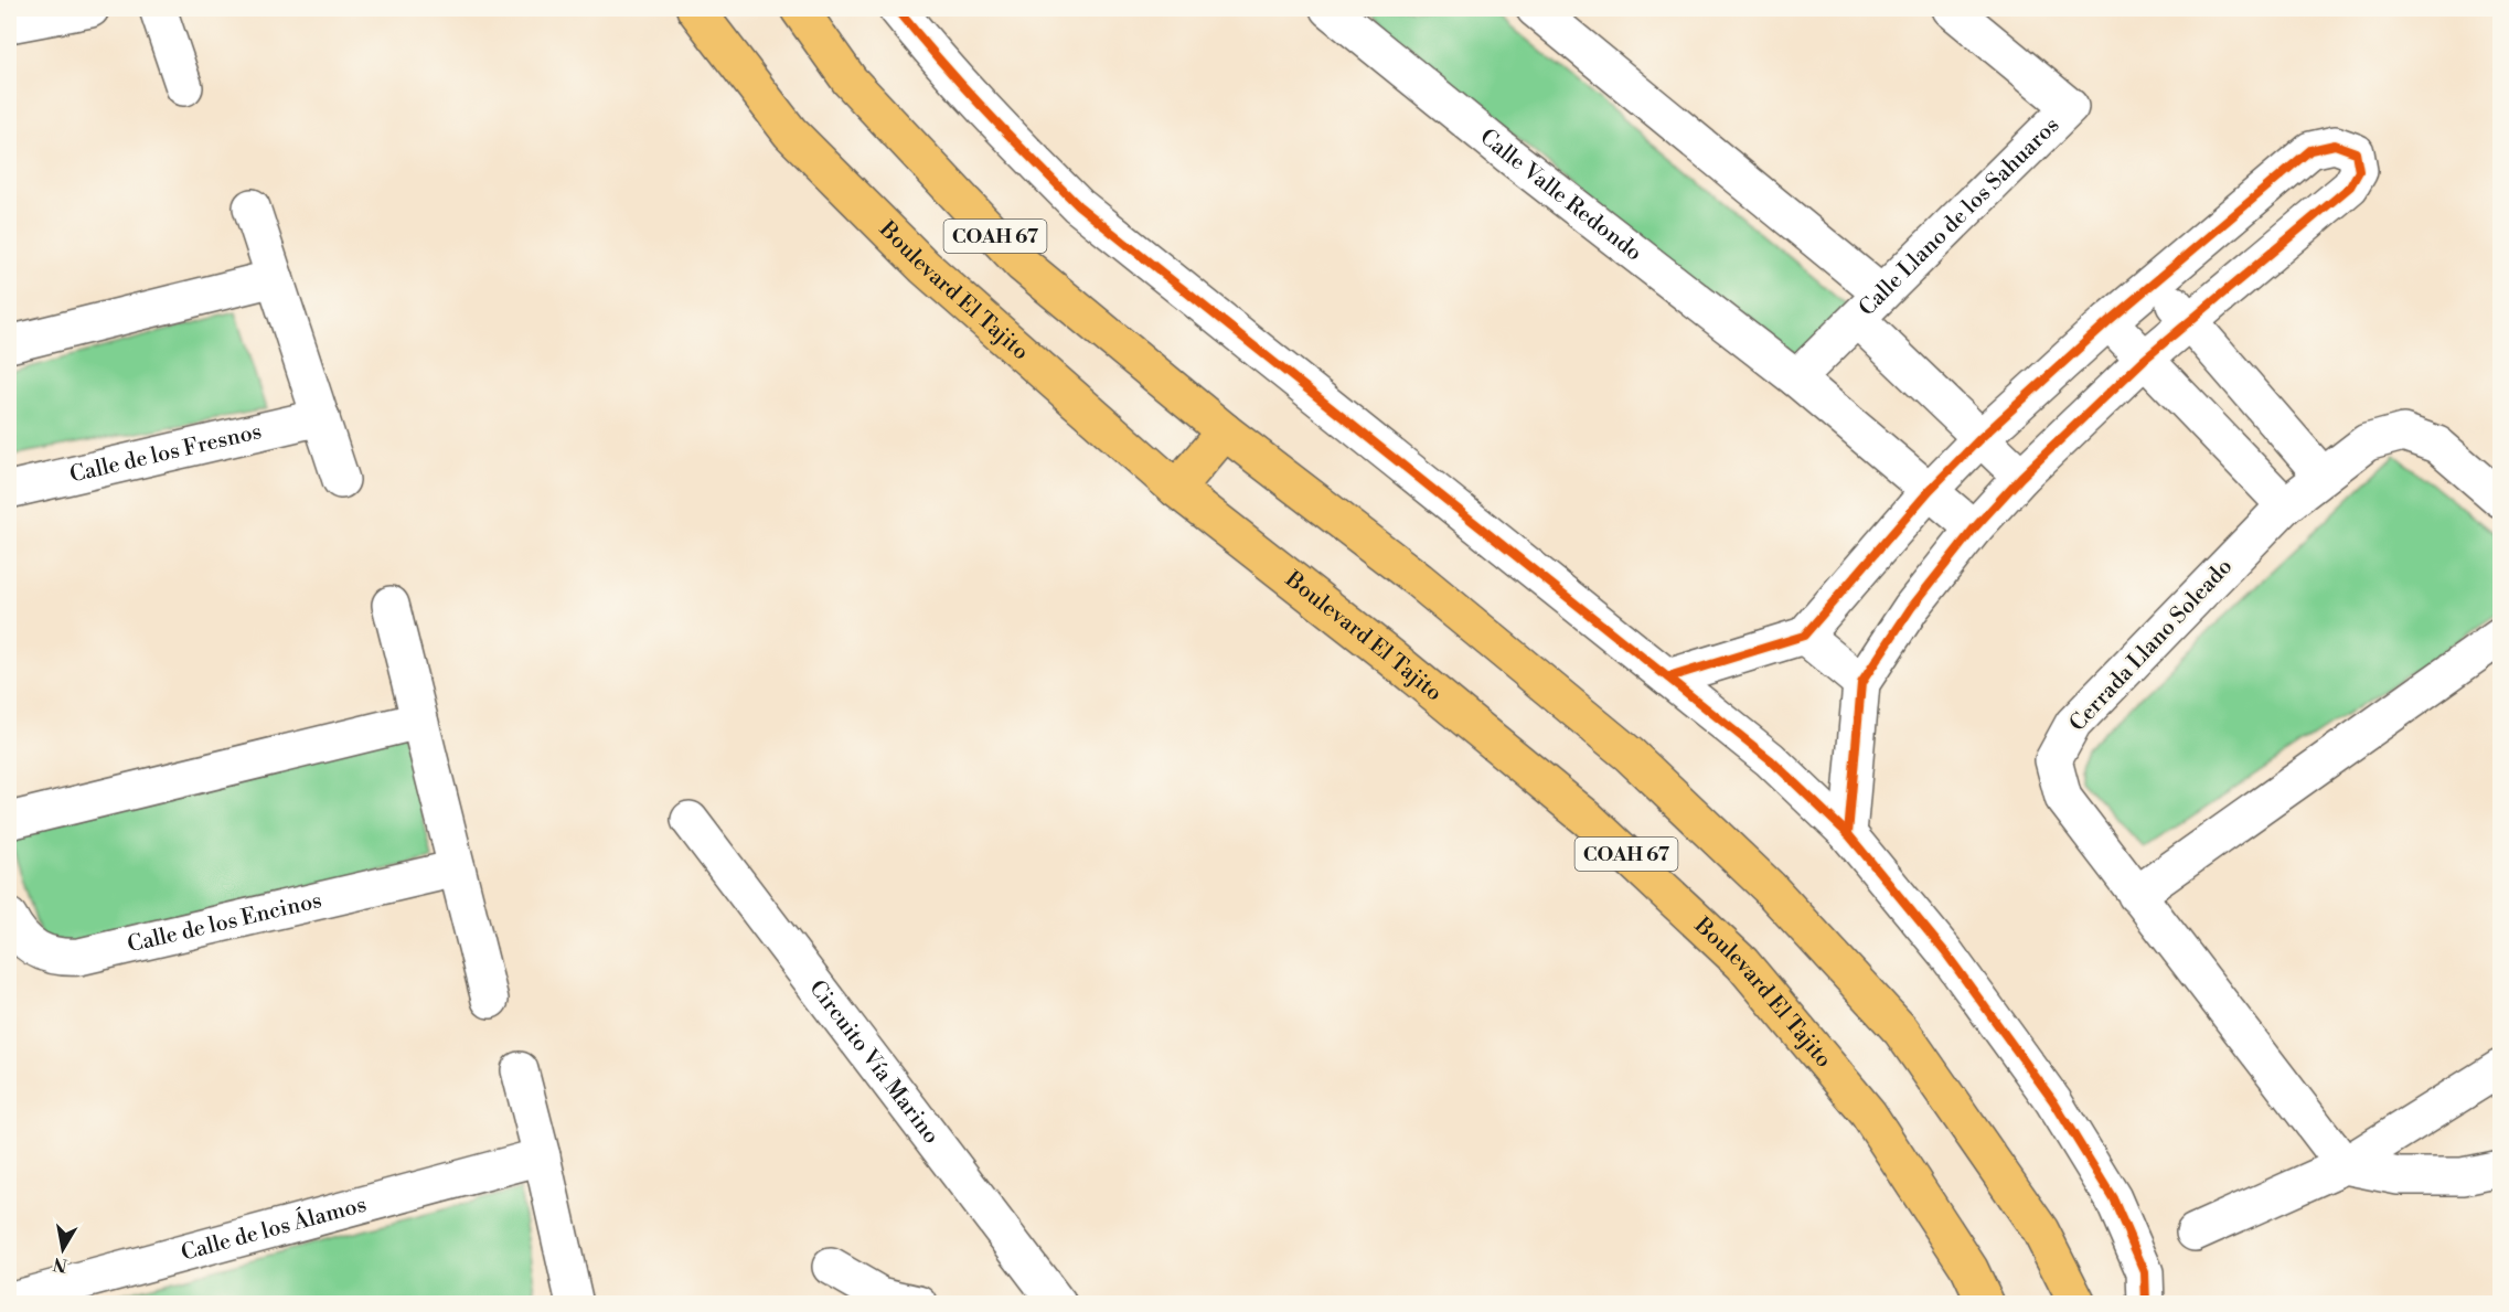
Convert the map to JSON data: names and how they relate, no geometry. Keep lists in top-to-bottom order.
{
  "streets": {
    "main road": ["COAH 67", "Boulevard El Tajito"],
    "street": [
      "Calle Valle Redondo",
      "Calle Llano de los Sahuaros",
      "Calle de los Fresnos",
      "Cerrada Llano Soleado",
      "Calle de los Encinos",
      "Circuito Vía Marino",
      "Calle de los Álamos"
    ]
  },
  "crossings": [
    ["Calle Valle Redondo", "Calle Llano de los Sahuaros"]
  ],
  "north": "bottom"
}
